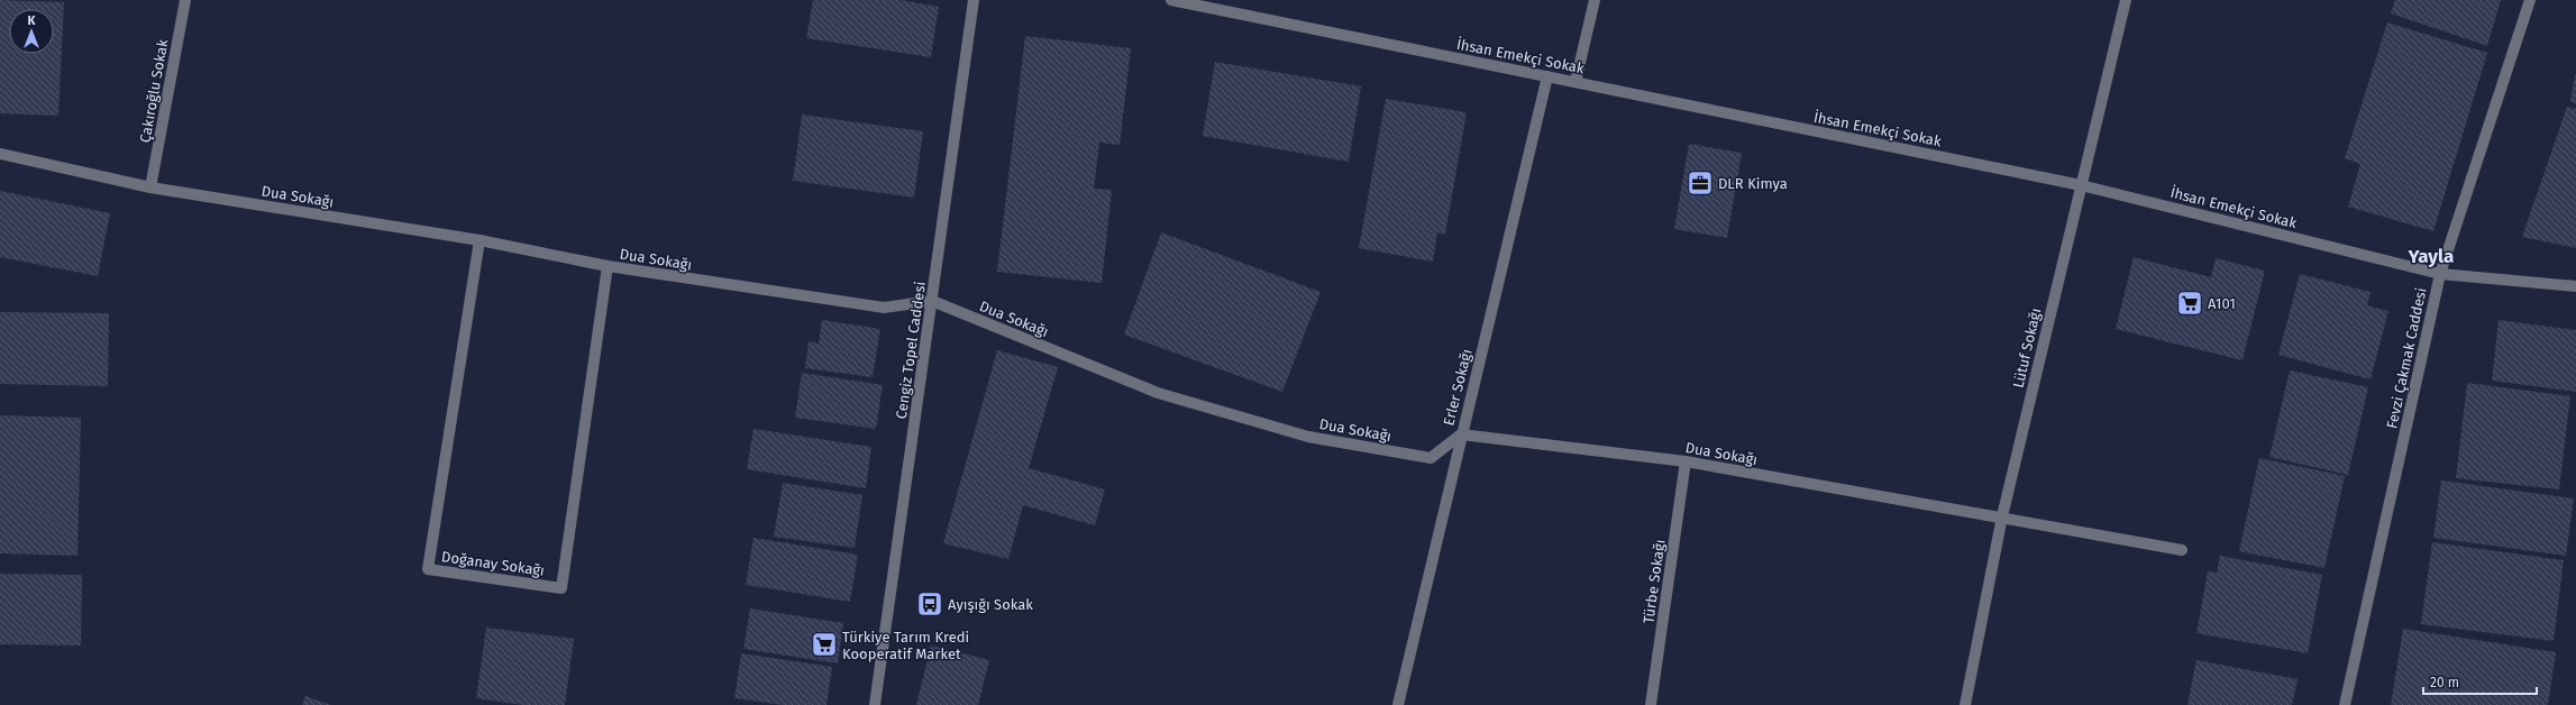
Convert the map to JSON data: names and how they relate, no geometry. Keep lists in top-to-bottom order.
{
  "streets": {
    "street": [
      "İhsan Emekçi Sokak",
      "Çakıroğlu Sokak",
      "Dua Sokağı",
      "Lütuf Sokağı",
      "Cengiz Topel Caddesi",
      "Fevzi Çakmak Caddesi",
      "Erler Sokağı",
      "Doğanay Sokağı",
      "Türbe Sokağı"
    ]
  },
  "crossings": [
    ["İhsan Emekçi Sokak", "Lütuf Sokağı"],
    ["İhsan Emekçi Sokak", "Fevzi Çakmak Caddesi"],
    ["İhsan Emekçi Sokak", "Erler Sokağı"],
    ["Çakıroğlu Sokak", "Dua Sokağı"],
    ["Dua Sokağı", "Lütuf Sokağı"],
    ["Dua Sokağı", "Cengiz Topel Caddesi"],
    ["Dua Sokağı", "Erler Sokağı"],
    ["Dua Sokağı", "Doğanay Sokağı"],
    ["Dua Sokağı", "Türbe Sokağı"]
  ],
  "districts": ["Yayla"],
  "places": {
    "office": ["DLR Kimya"],
    "supermarket": ["A101", "Türkiye Tarım Kredi Kooperatif Market"],
    "bus stop": ["Ayışığı Sokak"]
  },
  "scale_bar": "20 m",
  "north": "top"
}
